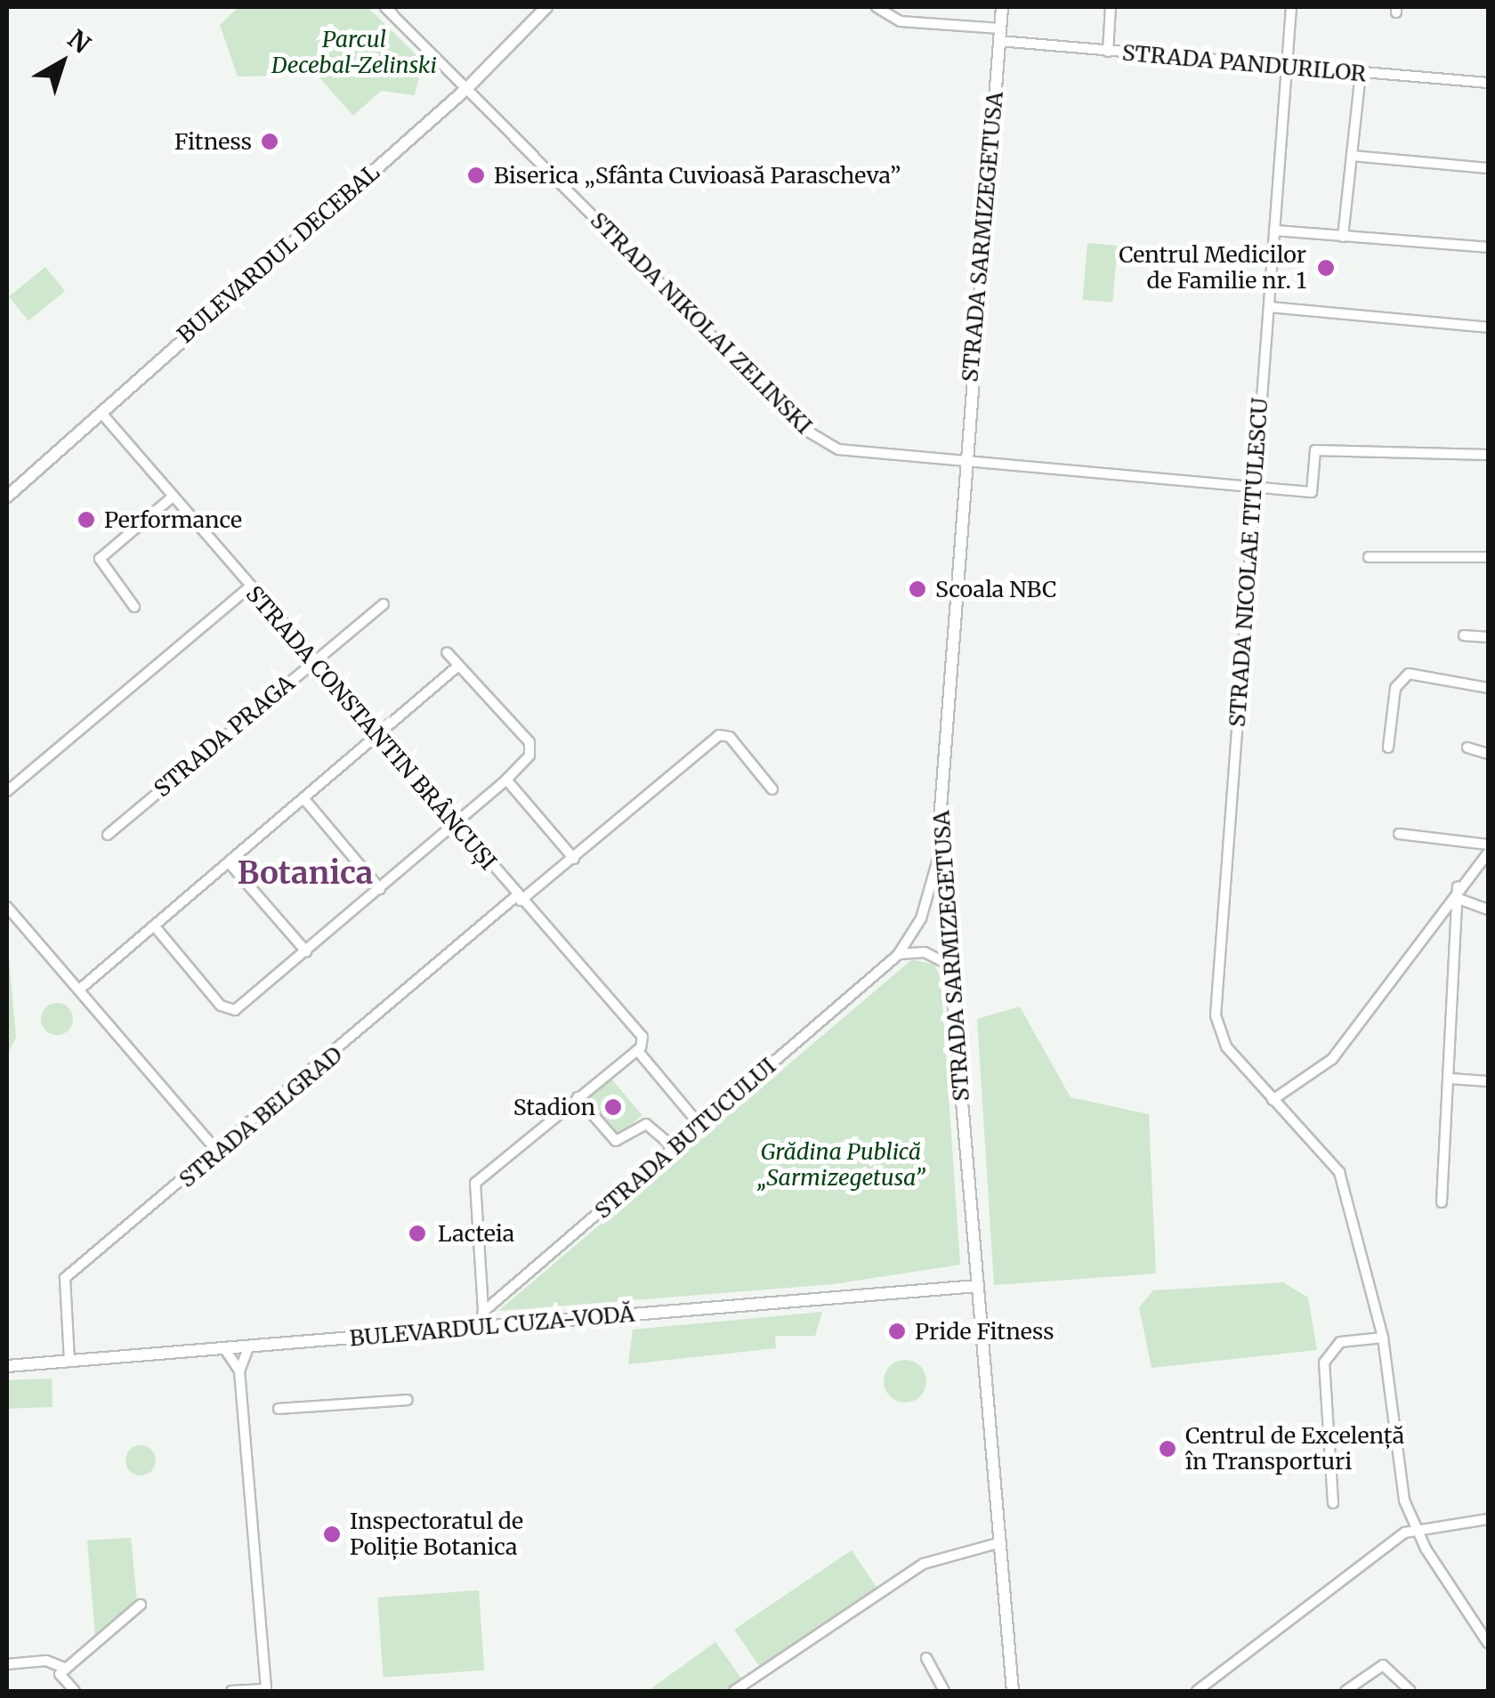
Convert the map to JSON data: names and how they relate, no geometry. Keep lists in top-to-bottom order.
{
  "streets": {
    "main road": ["STRADA SARMIZEGETUSA", "BULEVARDUL DECEBAL", "BULEVARDUL CUZA-VODĂ"],
    "street": [
      "STRADA PANDURILOR",
      "STRADA NIKOLAI ZELINSKI",
      "STRADA NICOLAE TITULESCU",
      "STRADA CONSTANTIN BRÂNCUȘI",
      "STRADA PRAGA",
      "STRADA BELGRAD",
      "STRADA BUTUCULUI"
    ]
  },
  "crossings": [
    ["STRADA PANDURILOR", "STRADA SARMIZEGETUSA"],
    ["STRADA PANDURILOR", "STRADA NICOLAE TITULESCU"],
    ["STRADA SARMIZEGETUSA", "STRADA NIKOLAI ZELINSKI"],
    ["STRADA SARMIZEGETUSA", "STRADA BUTUCULUI"],
    ["STRADA SARMIZEGETUSA", "BULEVARDUL CUZA-VODĂ"],
    ["BULEVARDUL DECEBAL", "STRADA NIKOLAI ZELINSKI"],
    ["BULEVARDUL DECEBAL", "STRADA CONSTANTIN BRÂNCUȘI"],
    ["STRADA NIKOLAI ZELINSKI", "STRADA NICOLAE TITULESCU"],
    ["STRADA CONSTANTIN BRÂNCUȘI", "STRADA PRAGA"],
    ["STRADA CONSTANTIN BRÂNCUȘI", "STRADA BELGRAD"],
    ["STRADA BELGRAD", "BULEVARDUL CUZA-VODĂ"]
  ],
  "districts": ["Botanica"],
  "parks": ["Parcul Decebal-Zelinski", "Grădina Publică „Sarmizegetusa”"],
  "places": [
    "Fitness",
    "Biserica „Sfânta Cuvioasă Parascheva”",
    "Centrul Medicilor de Familie nr. 1",
    "Performance",
    "Scoala NBC",
    "Stadion",
    "Lacteia",
    "Pride Fitness",
    "Centrul de Excelență în Transporturi",
    "Inspectoratul de Poliție Botanica"
  ],
  "north": "top right"
}
